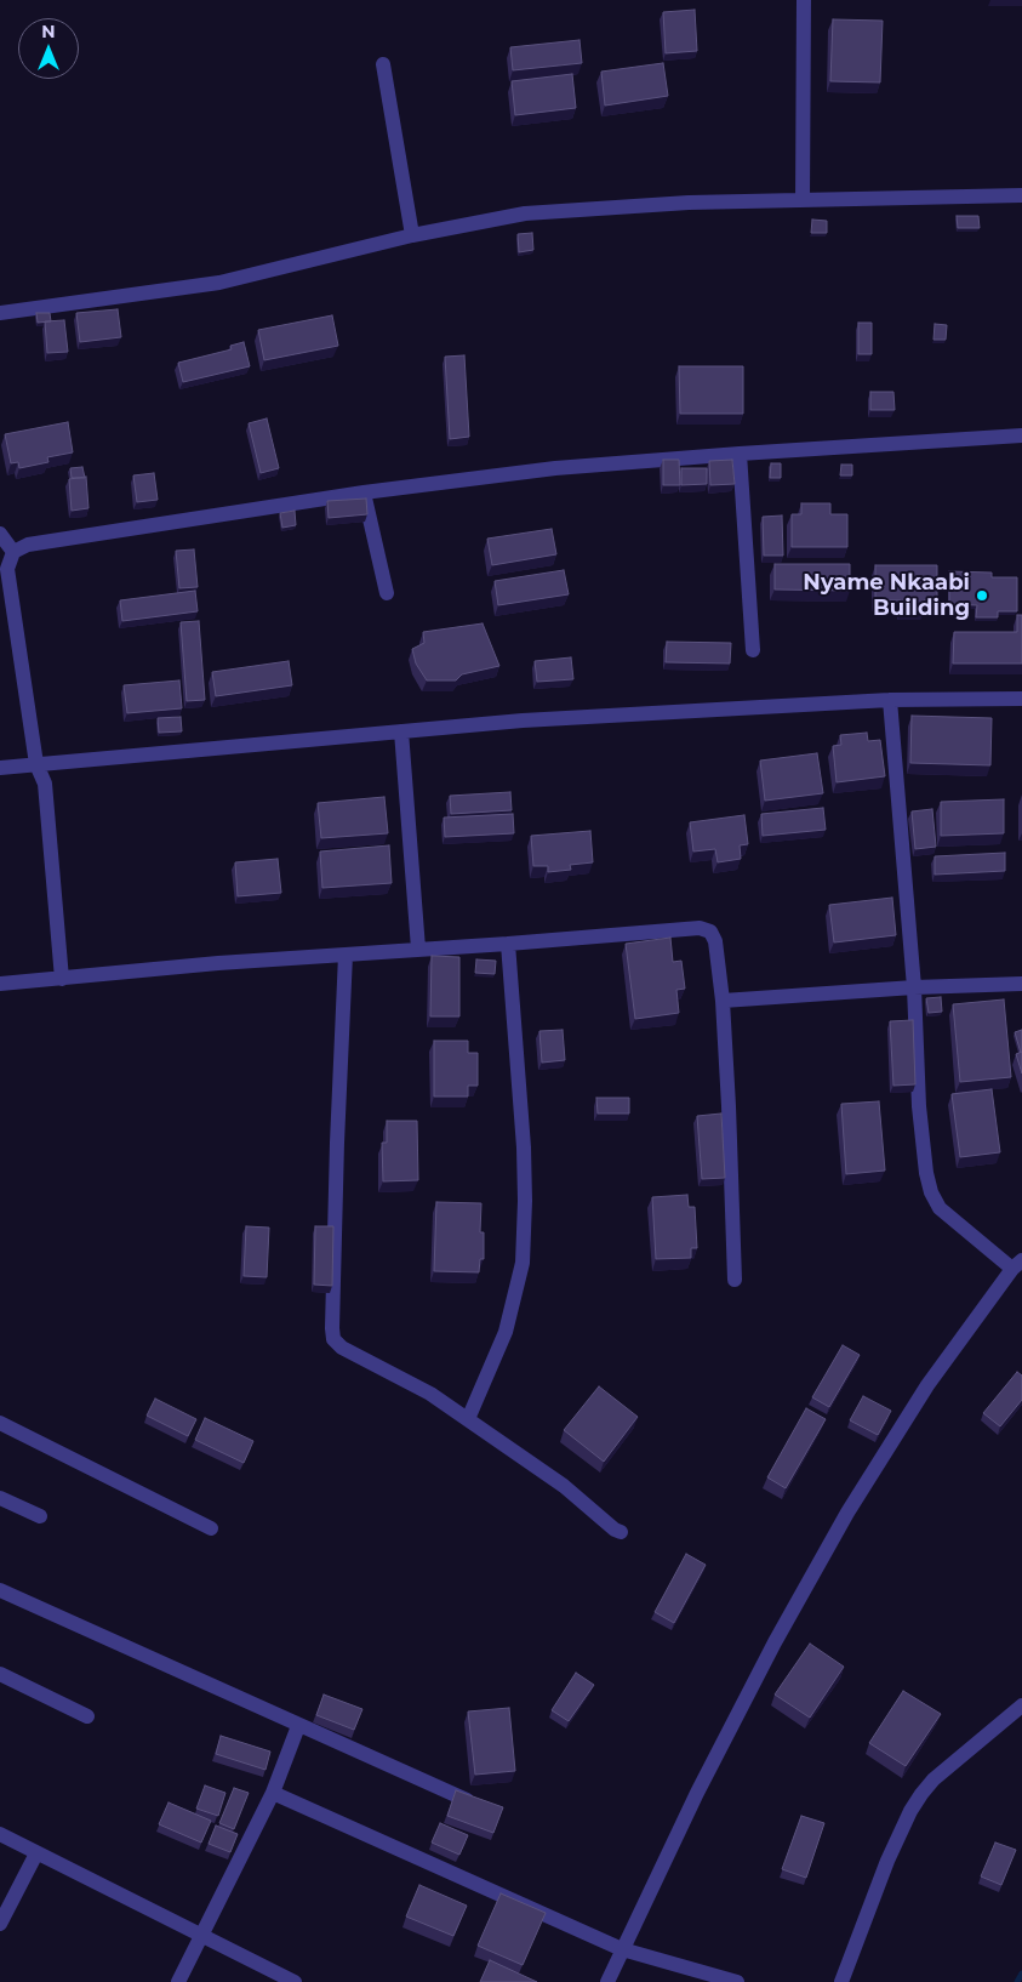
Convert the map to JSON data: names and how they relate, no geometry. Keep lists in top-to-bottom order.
{
  "places": ["Nyame Nkaabi Building"],
  "north": "top"
}
